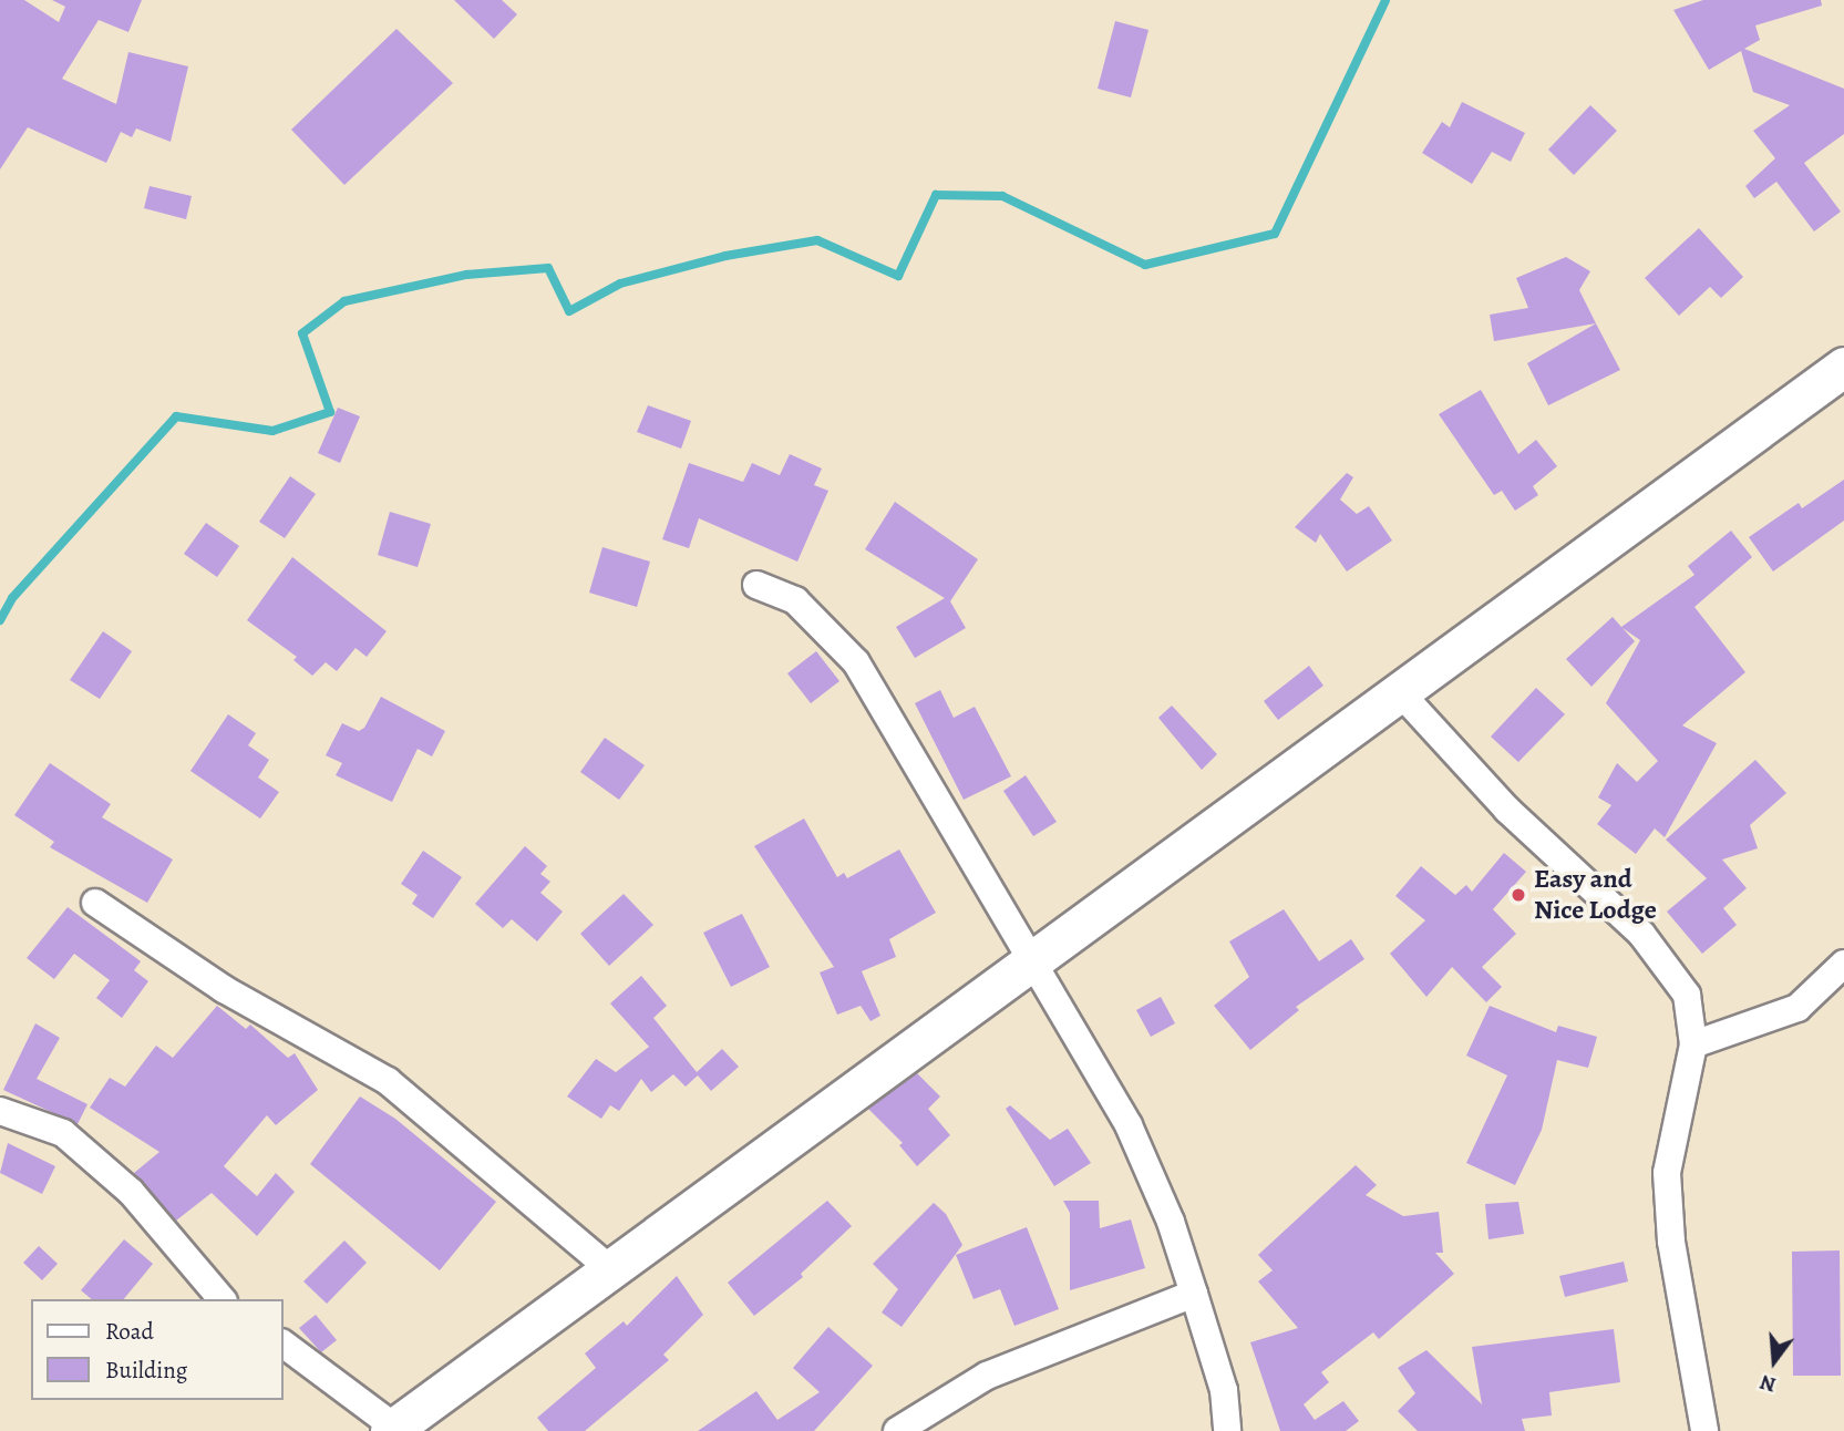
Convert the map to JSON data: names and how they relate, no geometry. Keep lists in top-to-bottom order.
{
  "places": ["Easy and Nice Lodge"],
  "legend": ["Road", "Building"],
  "north": "bottom"
}
